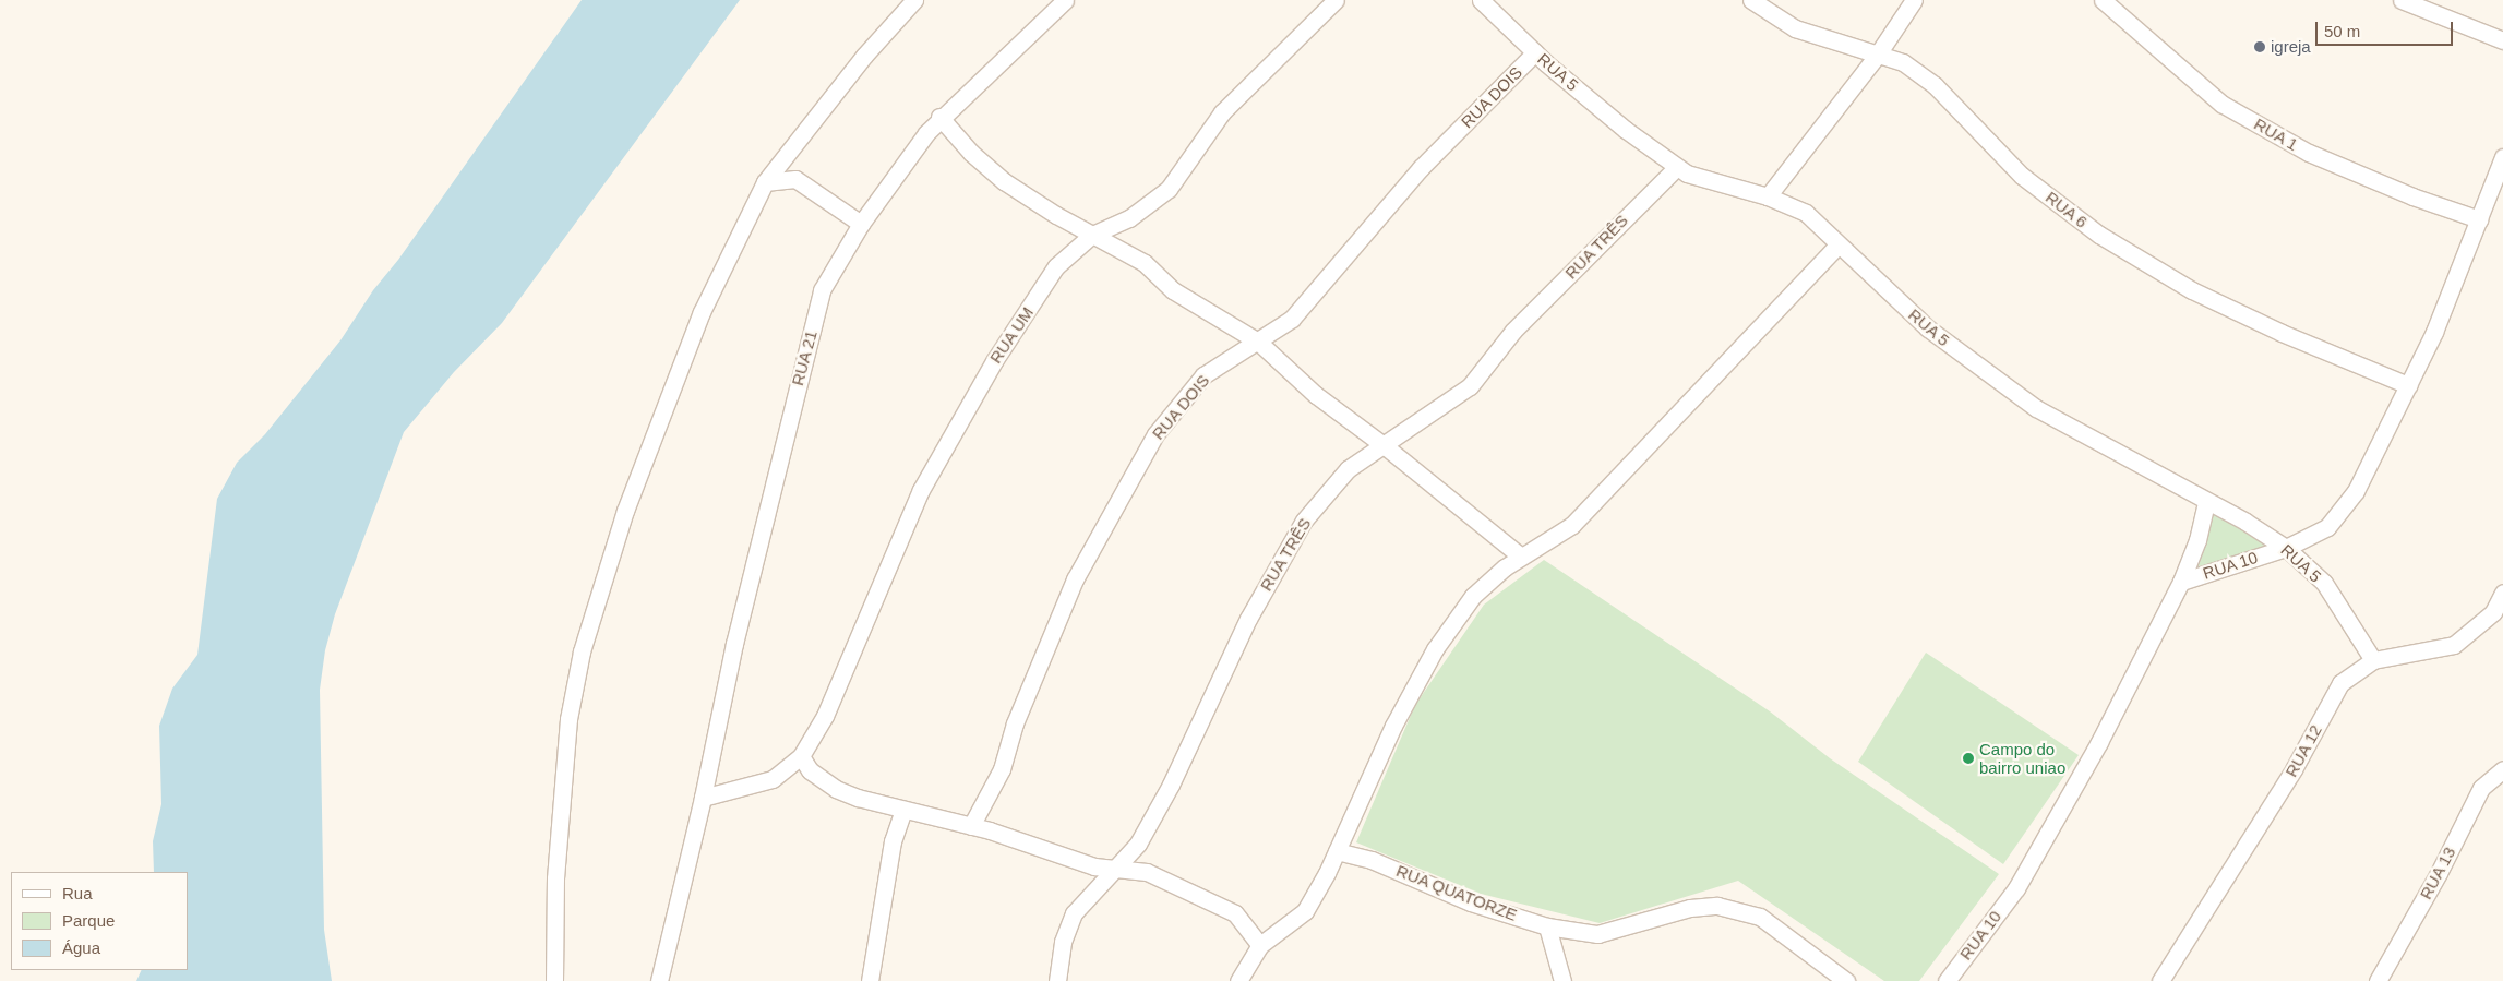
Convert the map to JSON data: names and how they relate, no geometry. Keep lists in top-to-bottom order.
{
  "streets": {
    "street": [
      "RUA 5",
      "RUA DOIS",
      "RUA 1",
      "RUA 6",
      "RUA TRÊS",
      "RUA UM",
      "RUA 21",
      "RUA 10",
      "RUA 12",
      "RUA 13",
      "RUA QUATORZE"
    ]
  },
  "crossings": [
    ["RUA 5", "RUA DOIS"],
    ["RUA 5", "RUA TRÊS"],
    ["RUA 5", "RUA 10"],
    ["RUA 5", "RUA 12"],
    ["RUA 1", "RUA 10"],
    ["RUA 6", "RUA 10"]
  ],
  "places": ["igreja", "Campo do bairro uniao"],
  "legend": ["Rua", "Parque", "Água"],
  "scale_bar": "50 m"
}
